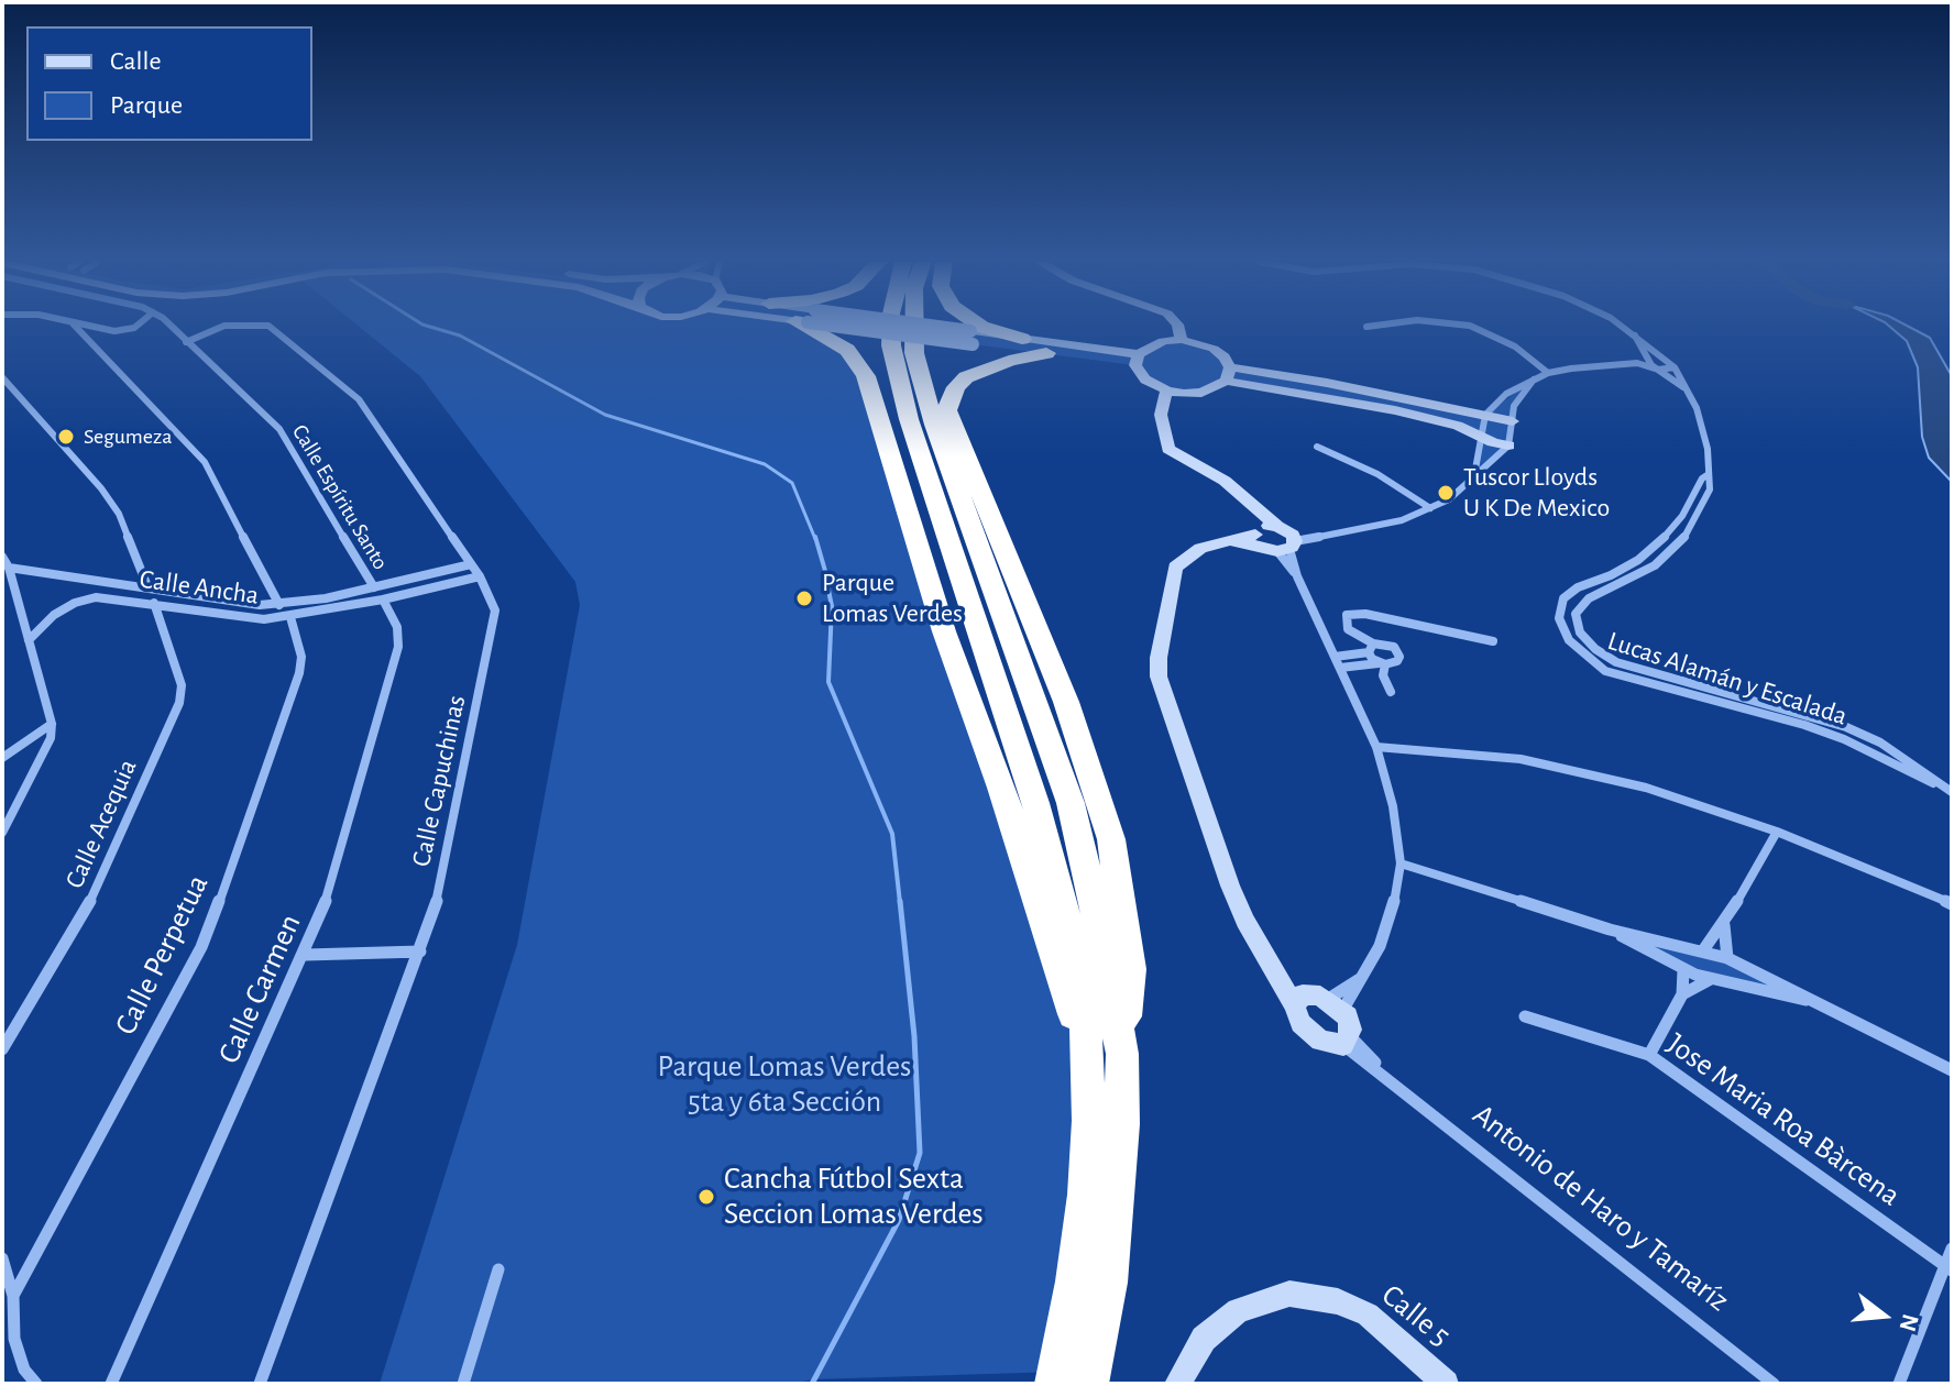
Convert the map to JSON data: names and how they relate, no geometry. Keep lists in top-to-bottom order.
{
  "streets": {
    "main road": ["Calle 5"],
    "street": [
      "Calle Espíritu Santo",
      "Calle Ancha",
      "Lucas Alamán y Escalada",
      "Calle Capuchinas",
      "Calle Acequia",
      "Calle Perpetua",
      "Calle Carmen",
      "Jose Maria Roa Bàrcena",
      "Antonio de Haro y Tamaríz"
    ]
  },
  "crossings": [
    ["Calle Espíritu Santo", "Calle Ancha"],
    ["Calle Espíritu Santo", "Calle Capuchinas"],
    ["Calle Ancha", "Calle Capuchinas"],
    ["Calle Ancha", "Calle Acequia"],
    ["Calle Ancha", "Calle Perpetua"],
    ["Calle Ancha", "Calle Carmen"]
  ],
  "parks": ["Parque Lomas Verdes 5ta y 6ta Sección"],
  "places": [
    "Segumeza",
    "Tuscor Lloyds U K De Mexico",
    "Parque Lomas Verdes",
    "Cancha Fútbol Sexta Seccion Lomas Verdes"
  ],
  "legend": ["Calle", "Parque"],
  "north": "right"
}
